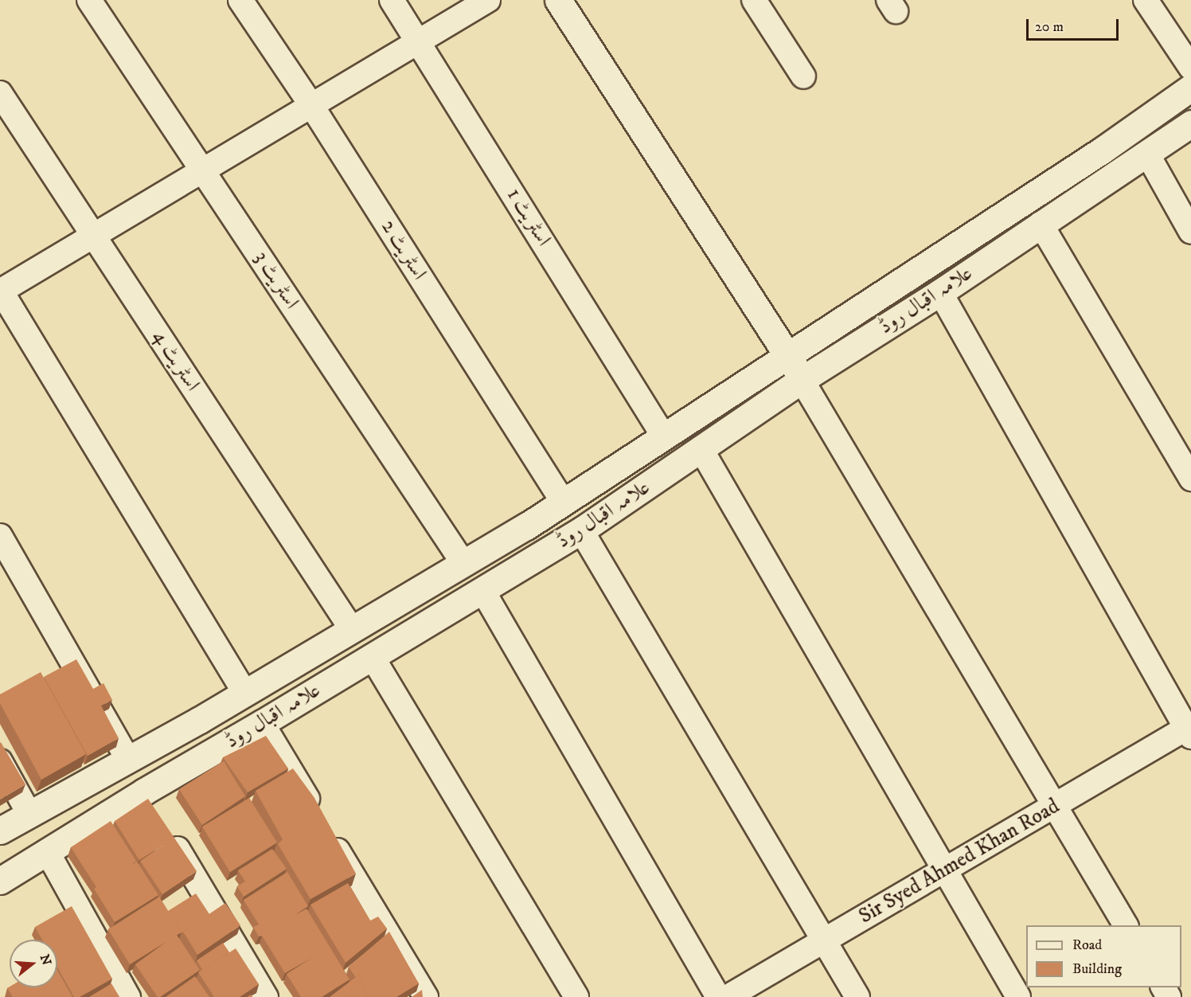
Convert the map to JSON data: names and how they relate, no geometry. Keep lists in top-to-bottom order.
{
  "streets": {
    "street": [
      "اسٹریٹ 1",
      "اسٹریٹ 2",
      "اسٹریٹ 3",
      "علامہ اقبال روڈ",
      "اسٹریٹ 4",
      "Sir Syed Ahmed Khan Road"
    ]
  },
  "crossings": [
    ["اسٹریٹ 1", "علامہ اقبال روڈ"],
    ["اسٹریٹ 2", "علامہ اقبال روڈ"],
    ["اسٹریٹ 3", "علامہ اقبال روڈ"],
    ["علامہ اقبال روڈ", "اسٹریٹ 4"]
  ],
  "legend": ["Road", "Building"],
  "scale_bar": "20 m",
  "north": "right"
}
